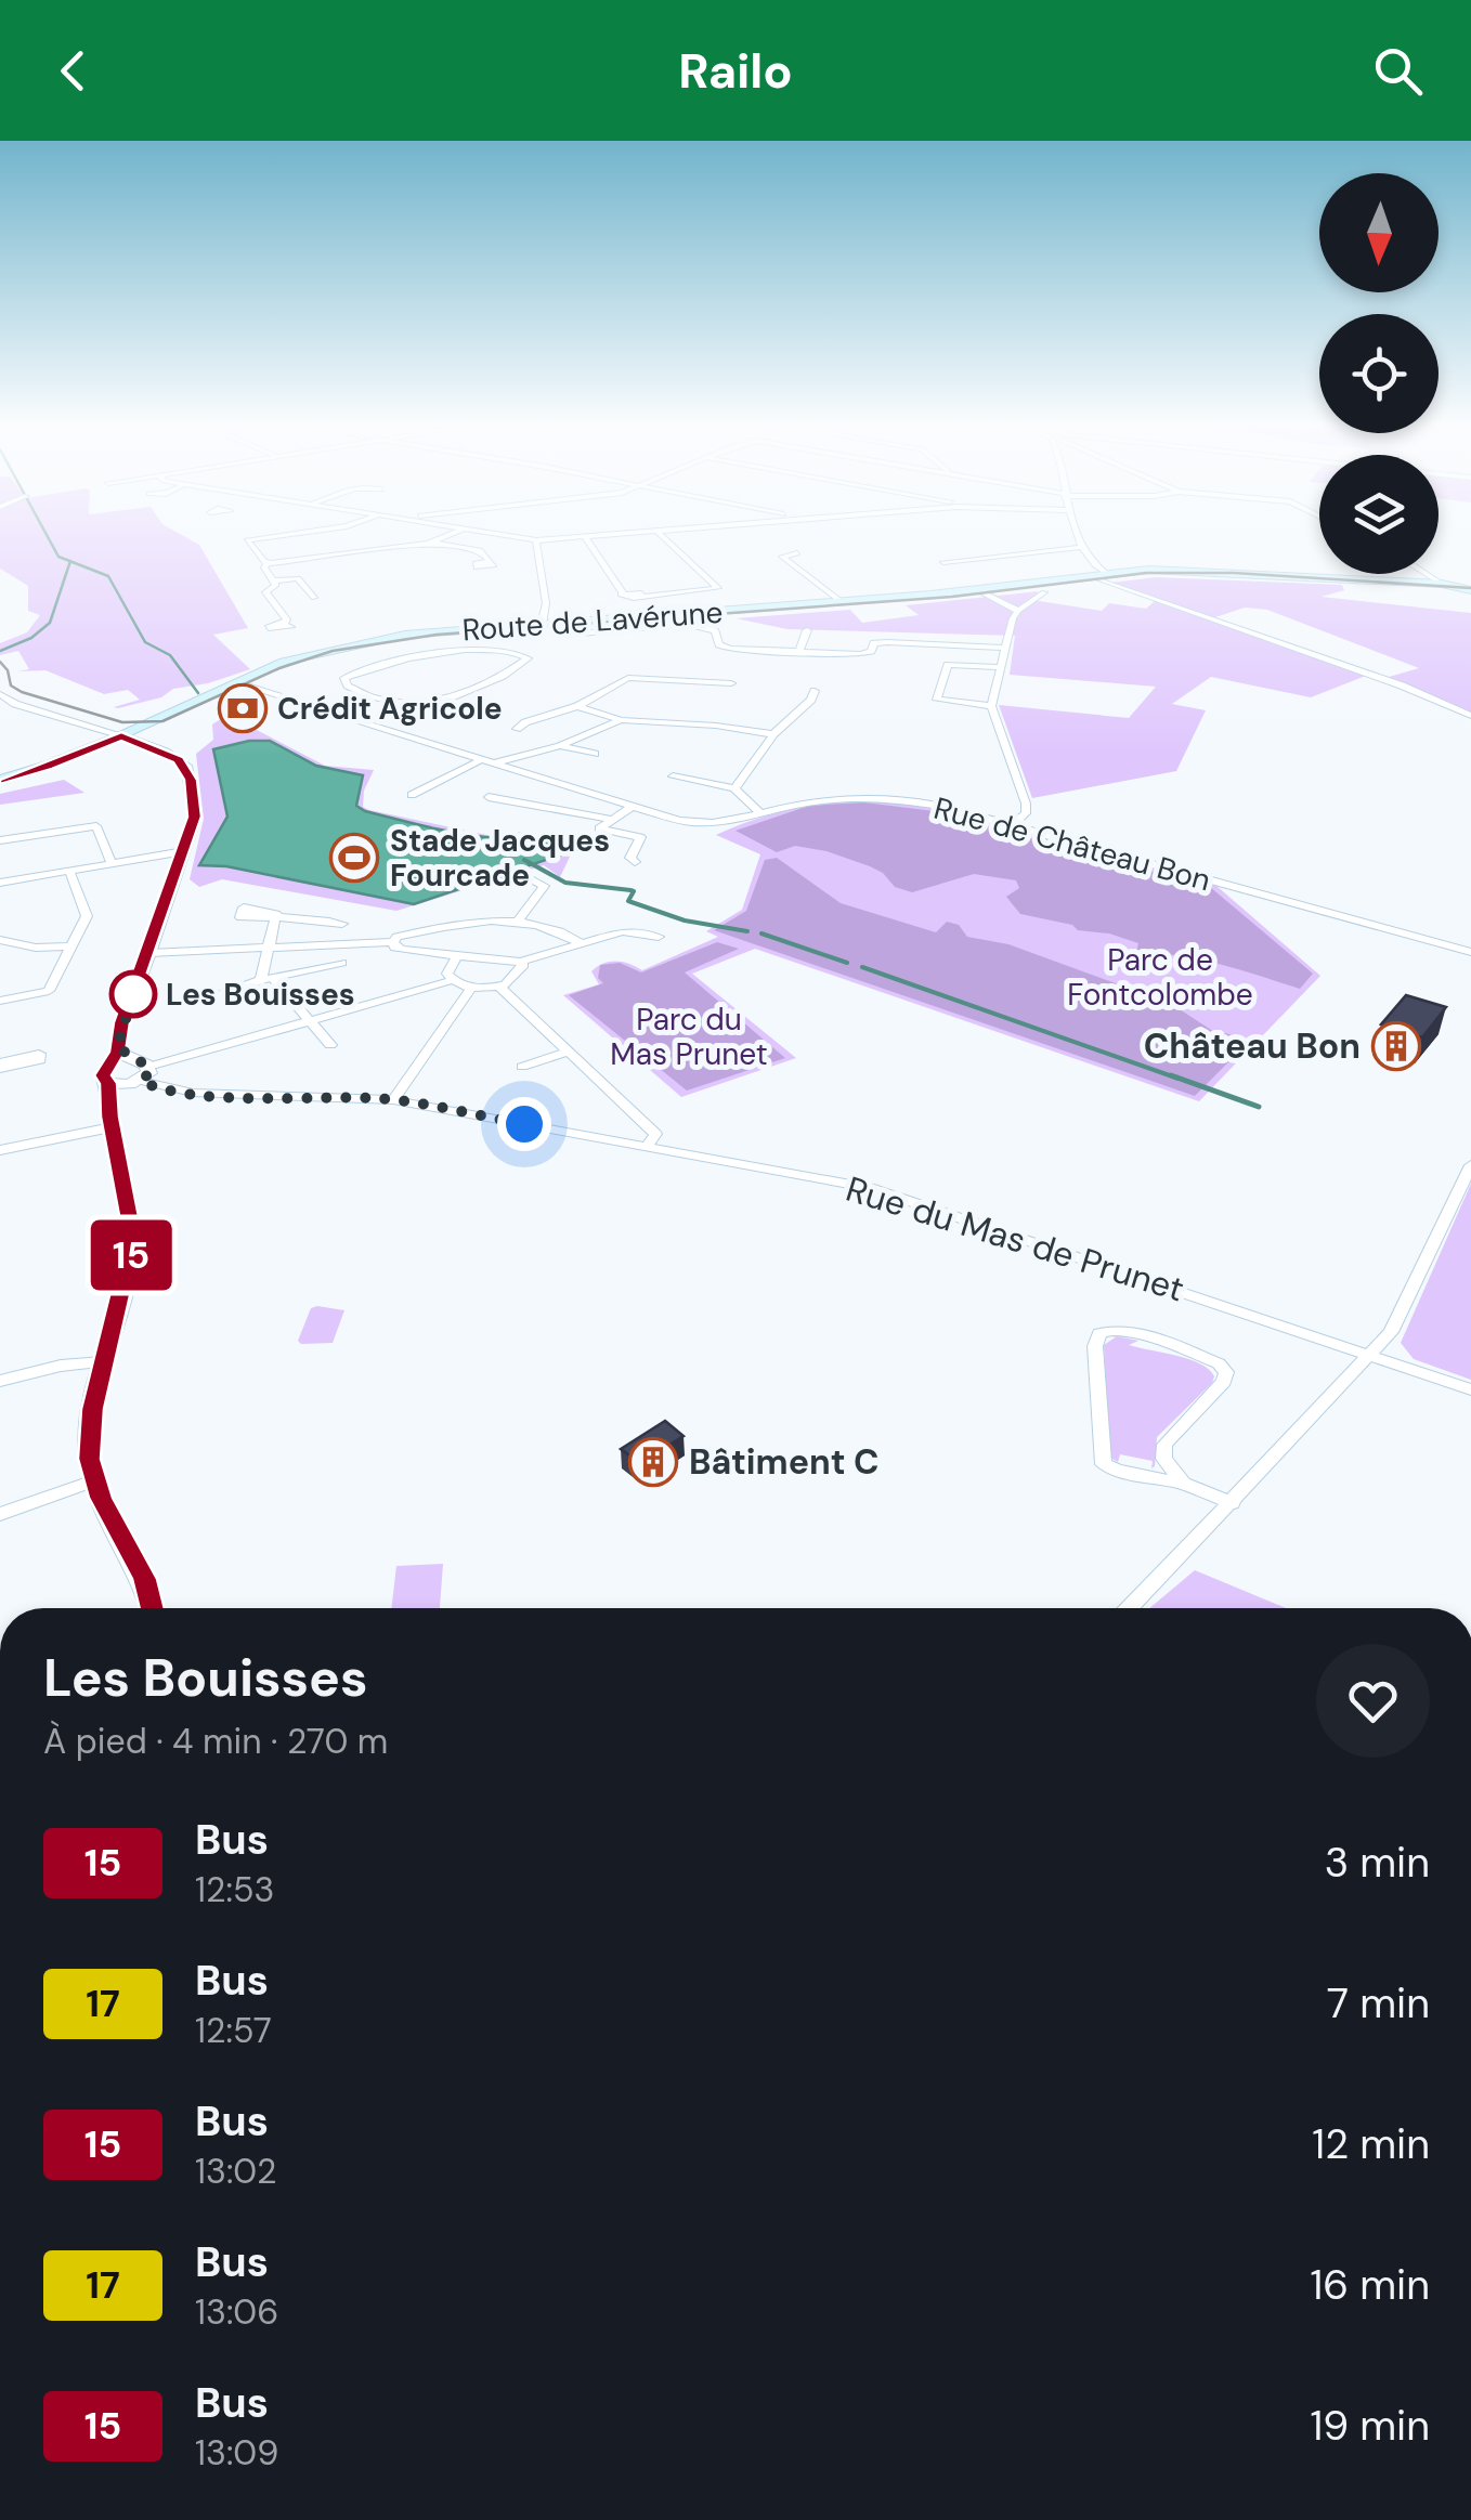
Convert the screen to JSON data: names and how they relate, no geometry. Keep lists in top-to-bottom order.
{
  "streets": {
    "main road": ["Route de Lavérune"],
    "street": ["Rue de Château Bon", "Rue du Mas de Prunet"]
  },
  "crossings": [
    ["Route de Lavérune", "Rue de Château Bon"]
  ],
  "parks": ["Parc de Fontcolombe", "Parc du Mas Prunet"],
  "places": {
    "bank": ["Crédit Agricole"],
    "sports": ["Stade Jacques Fourcade"],
    "other": ["Les Bouisses"],
    "building": ["Château Bon", "Bâtiment C"]
  },
  "lines": ["bus line 15"],
  "north": "bottom",
  "page": {
    "header": "Railo",
    "on_map": "15",
    "heading": ["Les Bouisses", "À pied · 4 min · 270 m"],
    "list": [
      {
        "mark": "15",
        "name": "Bus",
        "note": "12:53",
        "value": "3 min"
      },
      {
        "mark": "17",
        "name": "Bus",
        "note": "12:57",
        "value": "7 min"
      },
      {
        "mark": "15",
        "name": "Bus",
        "note": "13:02",
        "value": "12 min"
      },
      {
        "mark": "17",
        "name": "Bus",
        "note": "13:06",
        "value": "16 min"
      },
      {
        "mark": "15",
        "name": "Bus",
        "note": "13:09",
        "value": "19 min"
      }
    ]
  }
}
